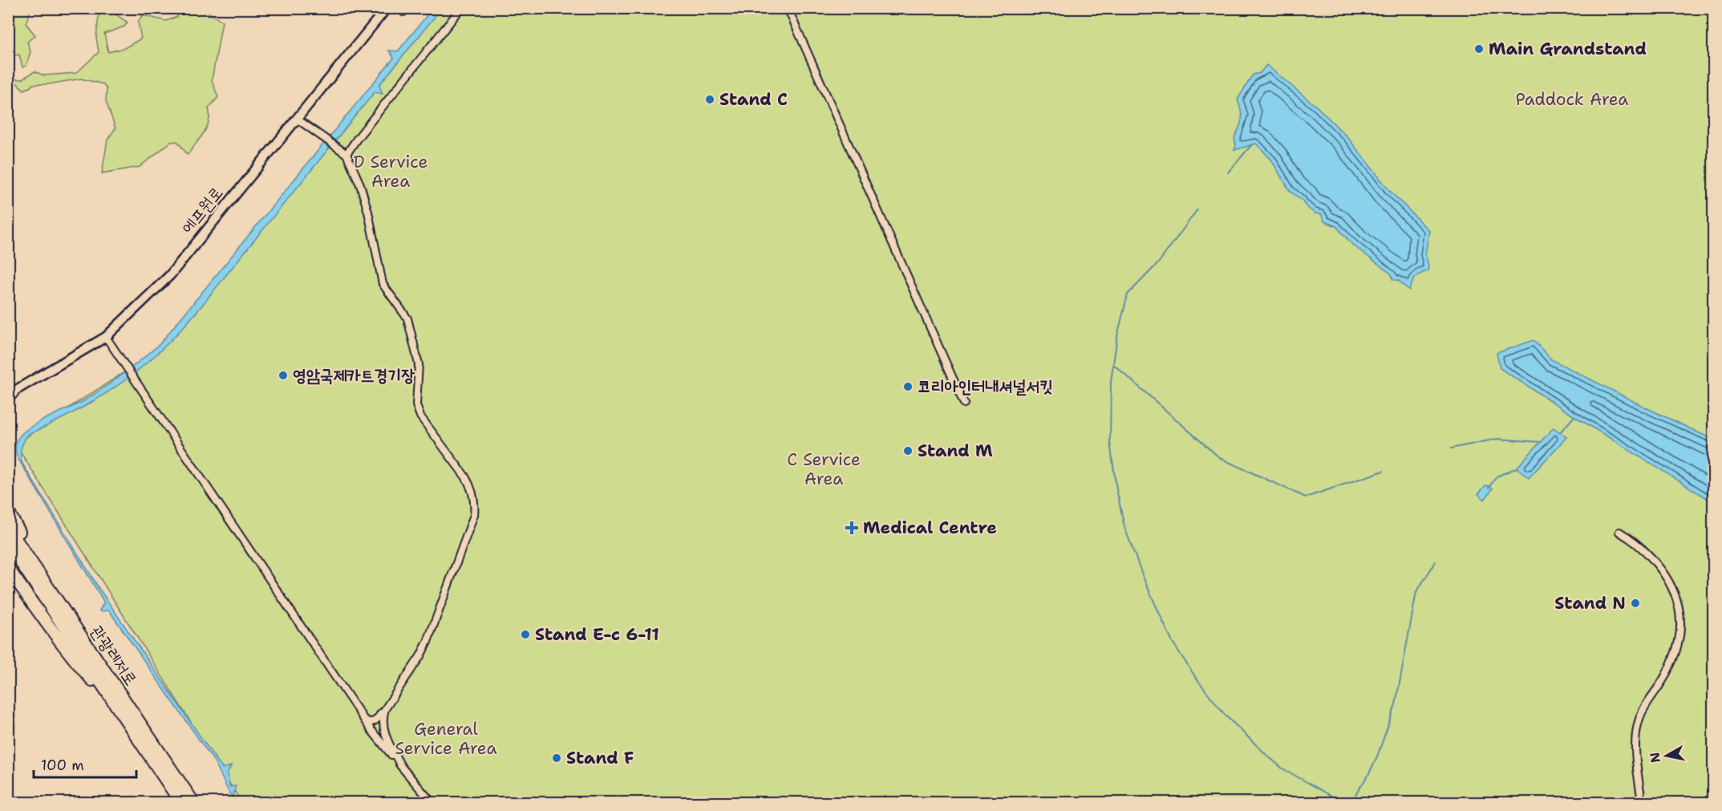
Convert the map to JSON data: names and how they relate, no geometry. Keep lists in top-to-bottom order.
{
  "streets": {
    "highway": ["관광레저로"],
    "street": ["에프원로"]
  },
  "parks": [
    "Paddock Area",
    "D Service Area",
    "C Service Area",
    "General Service Area"
  ],
  "places": {
    "other": [
      "Main Grandstand",
      "Stand C",
      "영암국제카트경기장",
      "코리아인터내셔널서킷",
      "Stand M",
      "Stand N",
      "Stand E-c 6-11",
      "Stand F"
    ],
    "health": ["Medical Centre"]
  },
  "scale_bar": "100 m",
  "north": "left"
}
